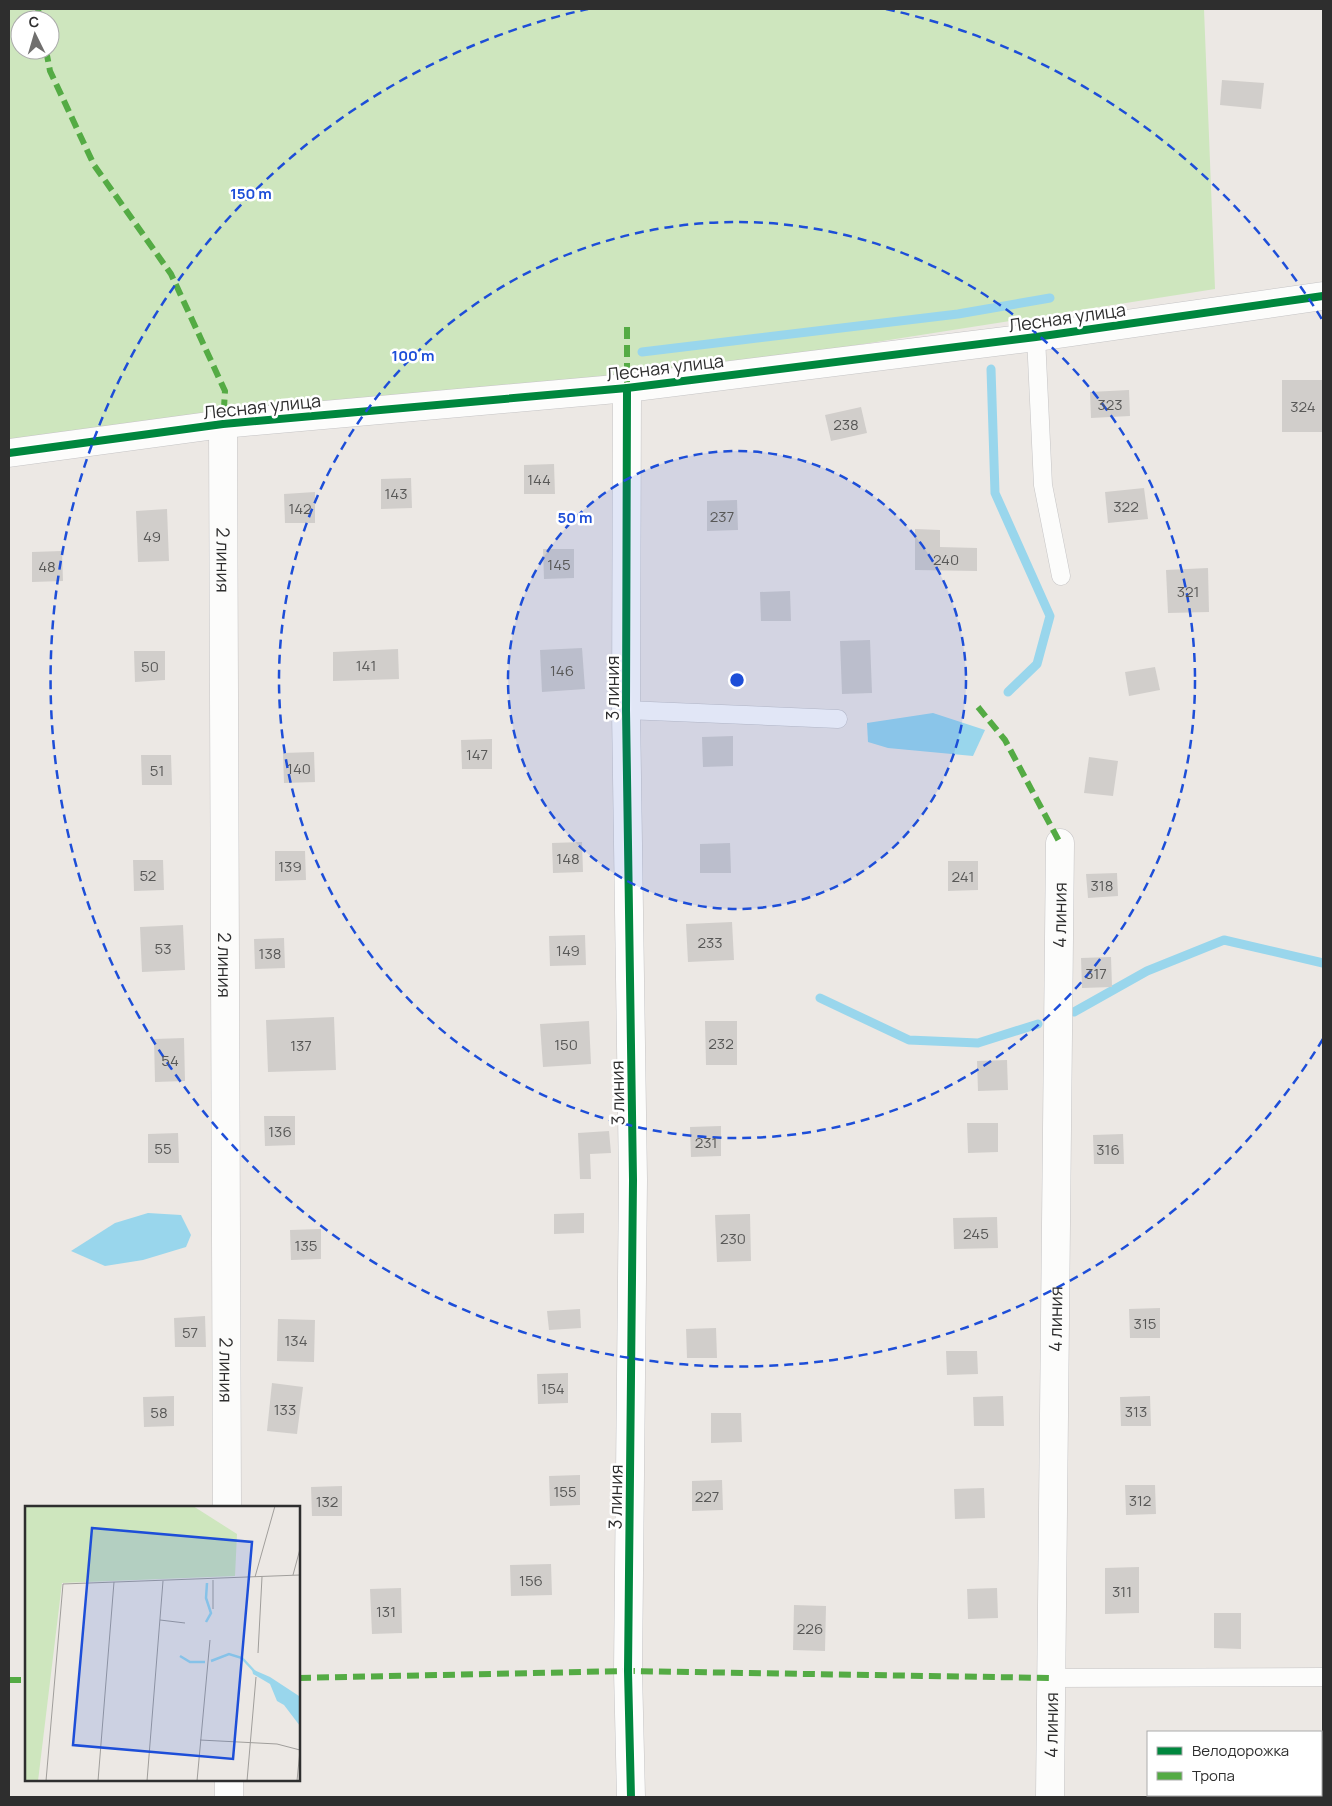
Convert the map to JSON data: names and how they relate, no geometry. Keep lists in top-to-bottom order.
{
  "streets": {
    "street": [
      "Лесная улица",
      "2 линия",
      "3 линия",
      "4 линия"
    ]
  },
  "crossings": [
    ["Лесная улица", "2 линия"],
    ["Лесная улица", "3 линия"]
  ],
  "house_numbers": [
    "323",
    "324",
    "238",
    "144",
    "143",
    "322",
    "142",
    "237",
    "49",
    "240",
    "145",
    "48",
    "321",
    "141",
    "50",
    "146",
    "147",
    "140",
    "51",
    "148",
    "139",
    "52",
    "241",
    "318",
    "233",
    "53",
    "149",
    "138",
    "317",
    "232",
    "150",
    "137",
    "54",
    "136",
    "231",
    "55",
    "316",
    "245",
    "230",
    "135",
    "315",
    "57",
    "134",
    "154",
    "133",
    "313",
    "58",
    "155",
    "227",
    "312",
    "132",
    "156",
    "311",
    "131",
    "226"
  ],
  "legend": ["Велодорожка", "Тропа"],
  "north": "top",
  "rings": ["150 m", "100 m", "50 m"]
}
